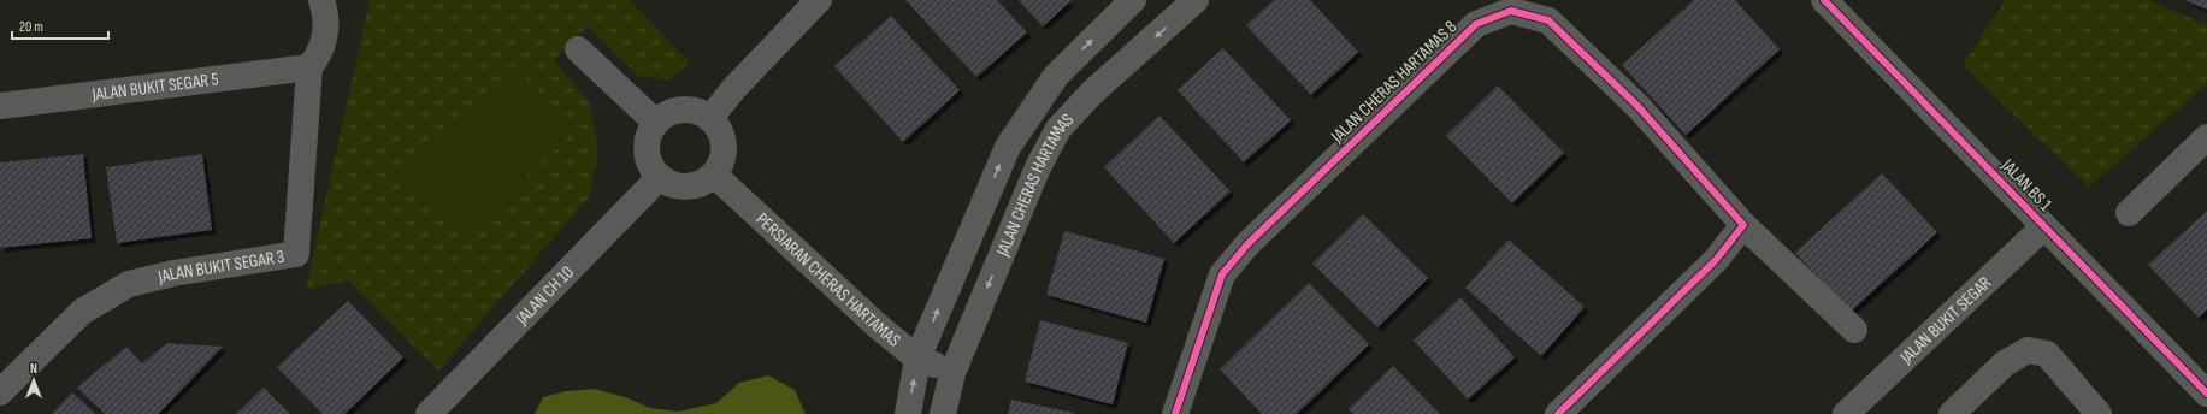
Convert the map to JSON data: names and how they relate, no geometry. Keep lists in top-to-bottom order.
{
  "streets": {
    "street": [
      "JALAN CHERAS HARTAMAS 8",
      "JALAN BUKIT SEGAR 5",
      "JALAN BS 1",
      "JALAN CHERAS HARTAMAS",
      "JALAN BUKIT SEGAR 3",
      "PERSIARAN CHERAS HARTAMAS",
      "JALAN CH 10",
      "JALAN BUKIT SEGAR"
    ]
  },
  "crossings": [
    ["JALAN BUKIT SEGAR 5", "JALAN BUKIT SEGAR 3"],
    ["JALAN BS 1", "JALAN BUKIT SEGAR"],
    ["JALAN CHERAS HARTAMAS", "PERSIARAN CHERAS HARTAMAS"],
    ["PERSIARAN CHERAS HARTAMAS", "JALAN CH 10"]
  ],
  "scale_bar": "20 m",
  "north": "top"
}
